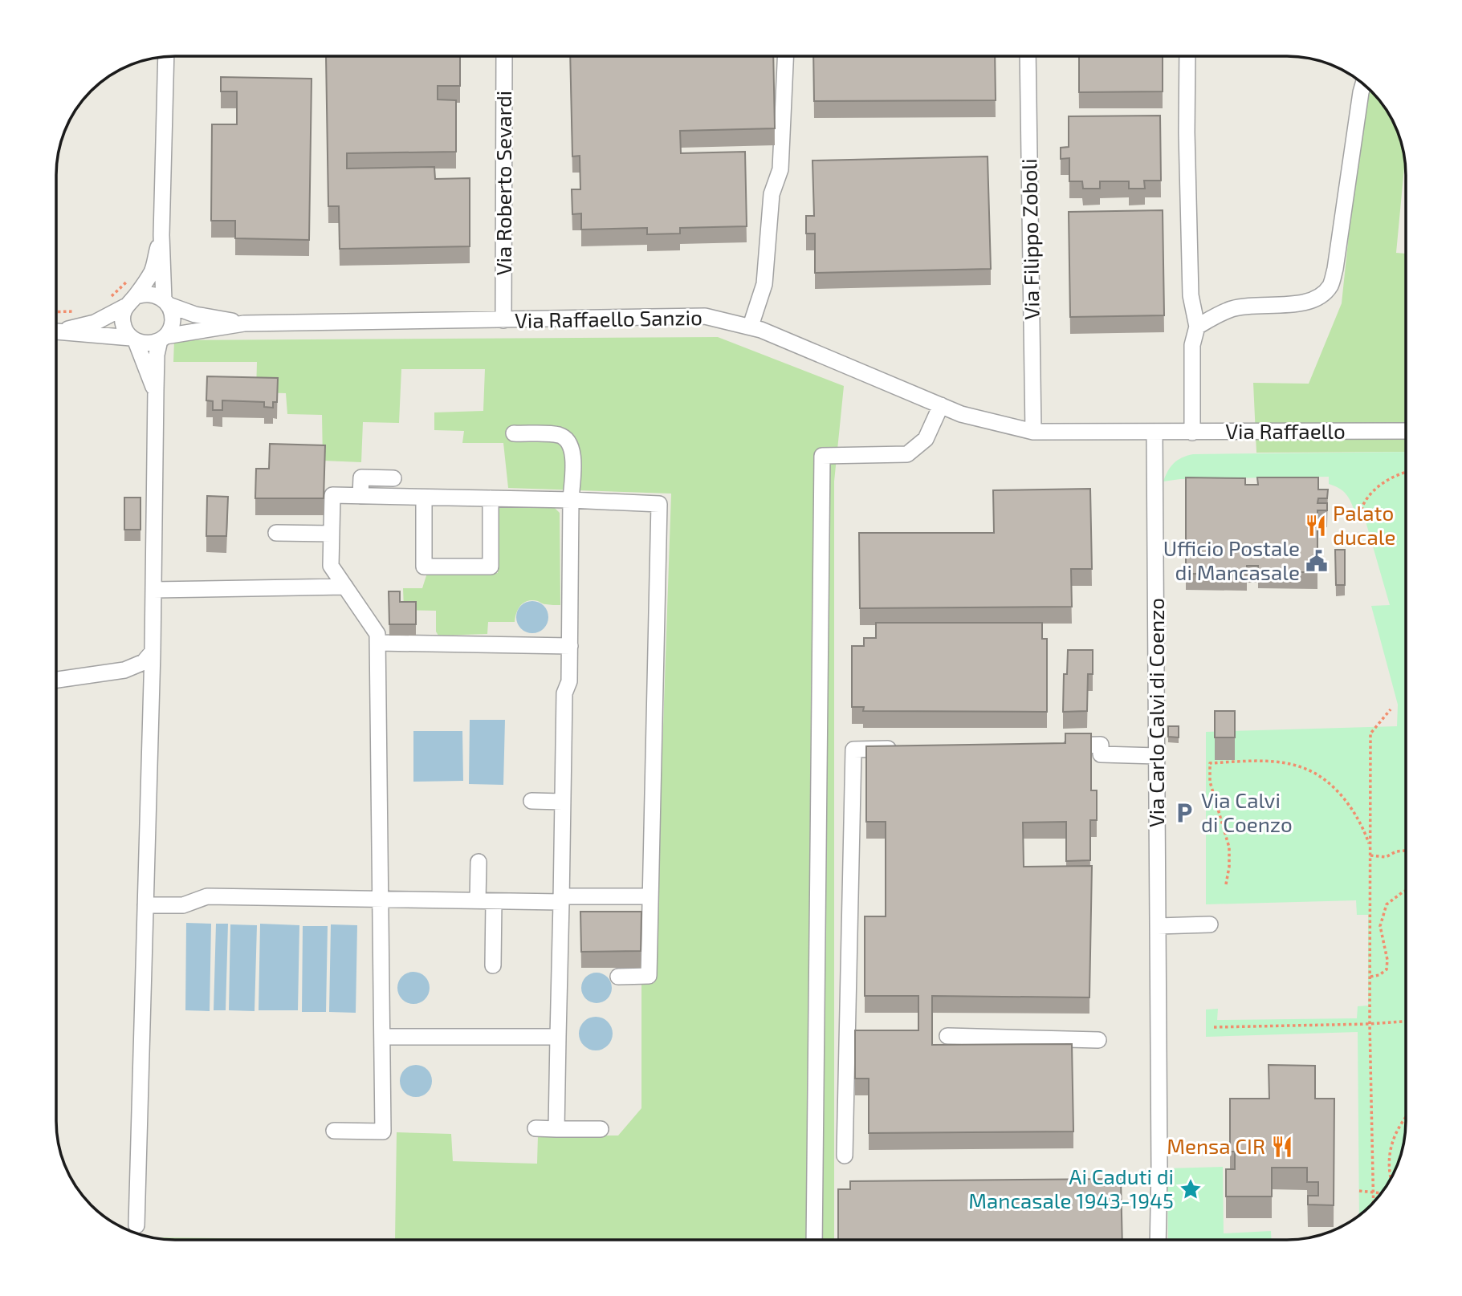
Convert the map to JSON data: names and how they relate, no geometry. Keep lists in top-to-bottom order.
{
  "streets": {
    "street": [
      "Via Roberto Sevardi",
      "Via Filippo Zoboli",
      "Via Raffaello Sanzio",
      "Via Raffaello",
      "Via Carlo Calvi di Coenzo"
    ]
  },
  "crossings": [
    ["Via Roberto Sevardi", "Via Raffaello Sanzio"],
    ["Via Filippo Zoboli", "Via Raffaello Sanzio"],
    ["Via Raffaello Sanzio", "Via Raffaello"],
    ["Via Raffaello Sanzio", "Via Carlo Calvi di Coenzo"],
    ["Via Raffaello", "Via Carlo Calvi di Coenzo"]
  ],
  "places": {
    "restaurant": ["Palato ducale", "Mensa CIR"],
    "public building": ["Ufficio Postale di Mancasale"],
    "parking": ["Via Calvi di Coenzo"],
    "place": ["Ai Caduti di Mancasale 1943-1945"]
  }
}
